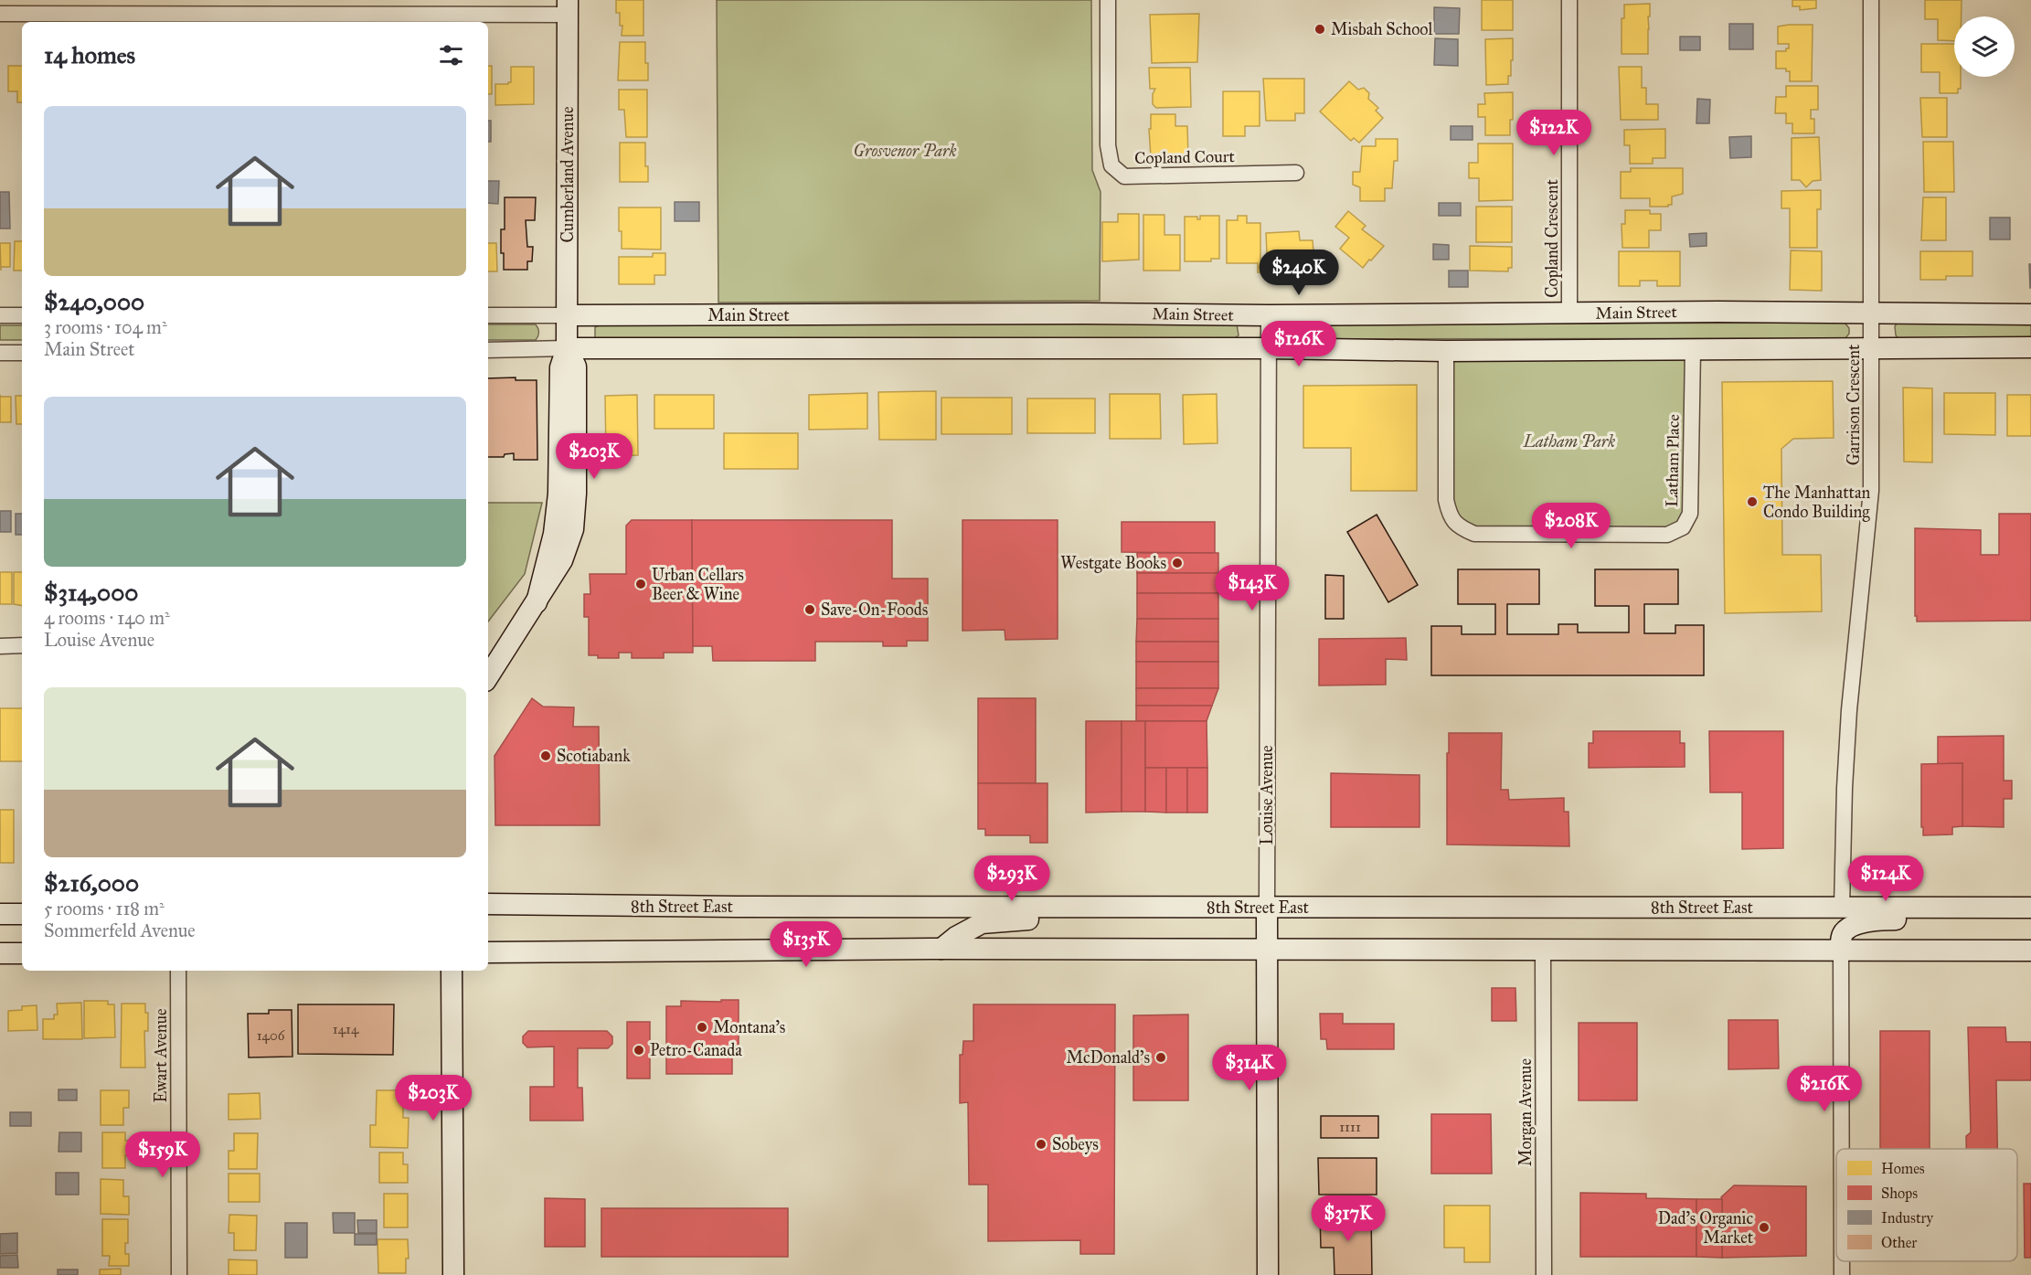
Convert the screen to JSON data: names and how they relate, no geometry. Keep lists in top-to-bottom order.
{
  "streets": {
    "main road": [
      "Cumberland Avenue",
      "Main Street",
      "Louise Avenue",
      "8th Street East"
    ],
    "street": [
      "Copland Court",
      "Copland Crescent",
      "Garrison Crescent",
      "Latham Place",
      "Ewart Avenue",
      "Morgan Avenue"
    ]
  },
  "crossings": [
    ["Cumberland Avenue", "Main Street"],
    ["Copland Crescent", "Main Street"],
    ["Main Street", "Garrison Crescent"],
    ["Main Street", "Latham Place"],
    ["Main Street", "Louise Avenue"],
    ["Garrison Crescent", "8th Street East"],
    ["Louise Avenue", "8th Street East"]
  ],
  "parks": ["Grosvenor Park", "Latham Park"],
  "places": [
    "Misbah School",
    "The Manhattan Condo Building",
    "Westgate Books",
    "Urban Cellars Beer & Wine",
    "Save-On-Foods",
    "Scotiabank",
    "Montana's",
    "Petro-Canada",
    "McDonald's",
    "Sobeys",
    "Dad's Organic Market"
  ],
  "house_numbers": ["1414", "1406", "1111"],
  "legend": [
    "Homes",
    "Shops",
    "Industry",
    "Other"
  ],
  "page": {
    "heading": "14 homes",
    "list": [
      {
        "name": "$240,000",
        "note": "3 rooms · 104 m² · Main Street"
      },
      {
        "name": "$314,000",
        "note": "4 rooms · 140 m² · Louise Avenue"
      },
      {
        "name": "$216,000",
        "note": "5 rooms · 118 m² · Sommerfeld Avenue"
      }
    ],
    "price": [
      "$122K",
      "$240K",
      "$126K",
      "$203K",
      "$208K",
      "$143K",
      "$293K",
      "$124K",
      "$135K",
      "$314K",
      "$216K",
      "$203K",
      "$159K",
      "$317K"
    ]
  }
}
